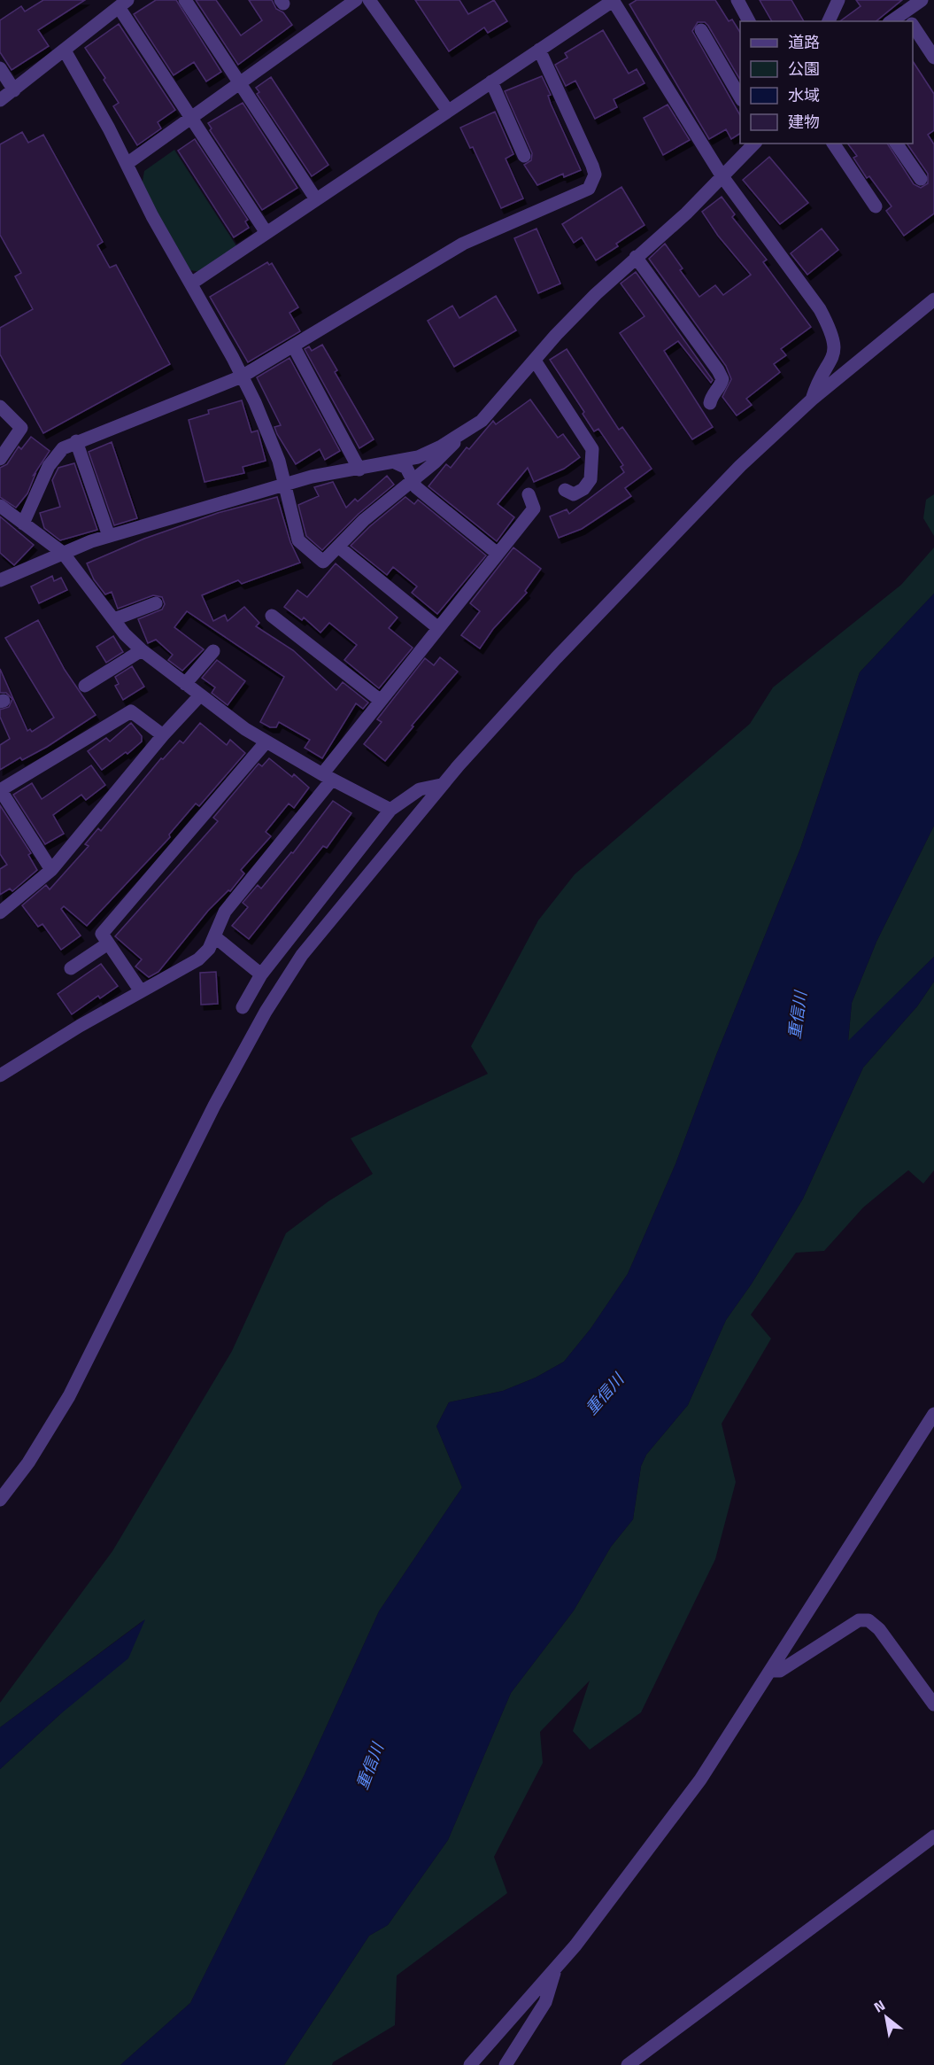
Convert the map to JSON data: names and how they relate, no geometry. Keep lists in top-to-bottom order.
{
  "water": ["重信川"],
  "legend": [
    "道路",
    "公園",
    "水域",
    "建物"
  ],
  "north": "top left"
}
